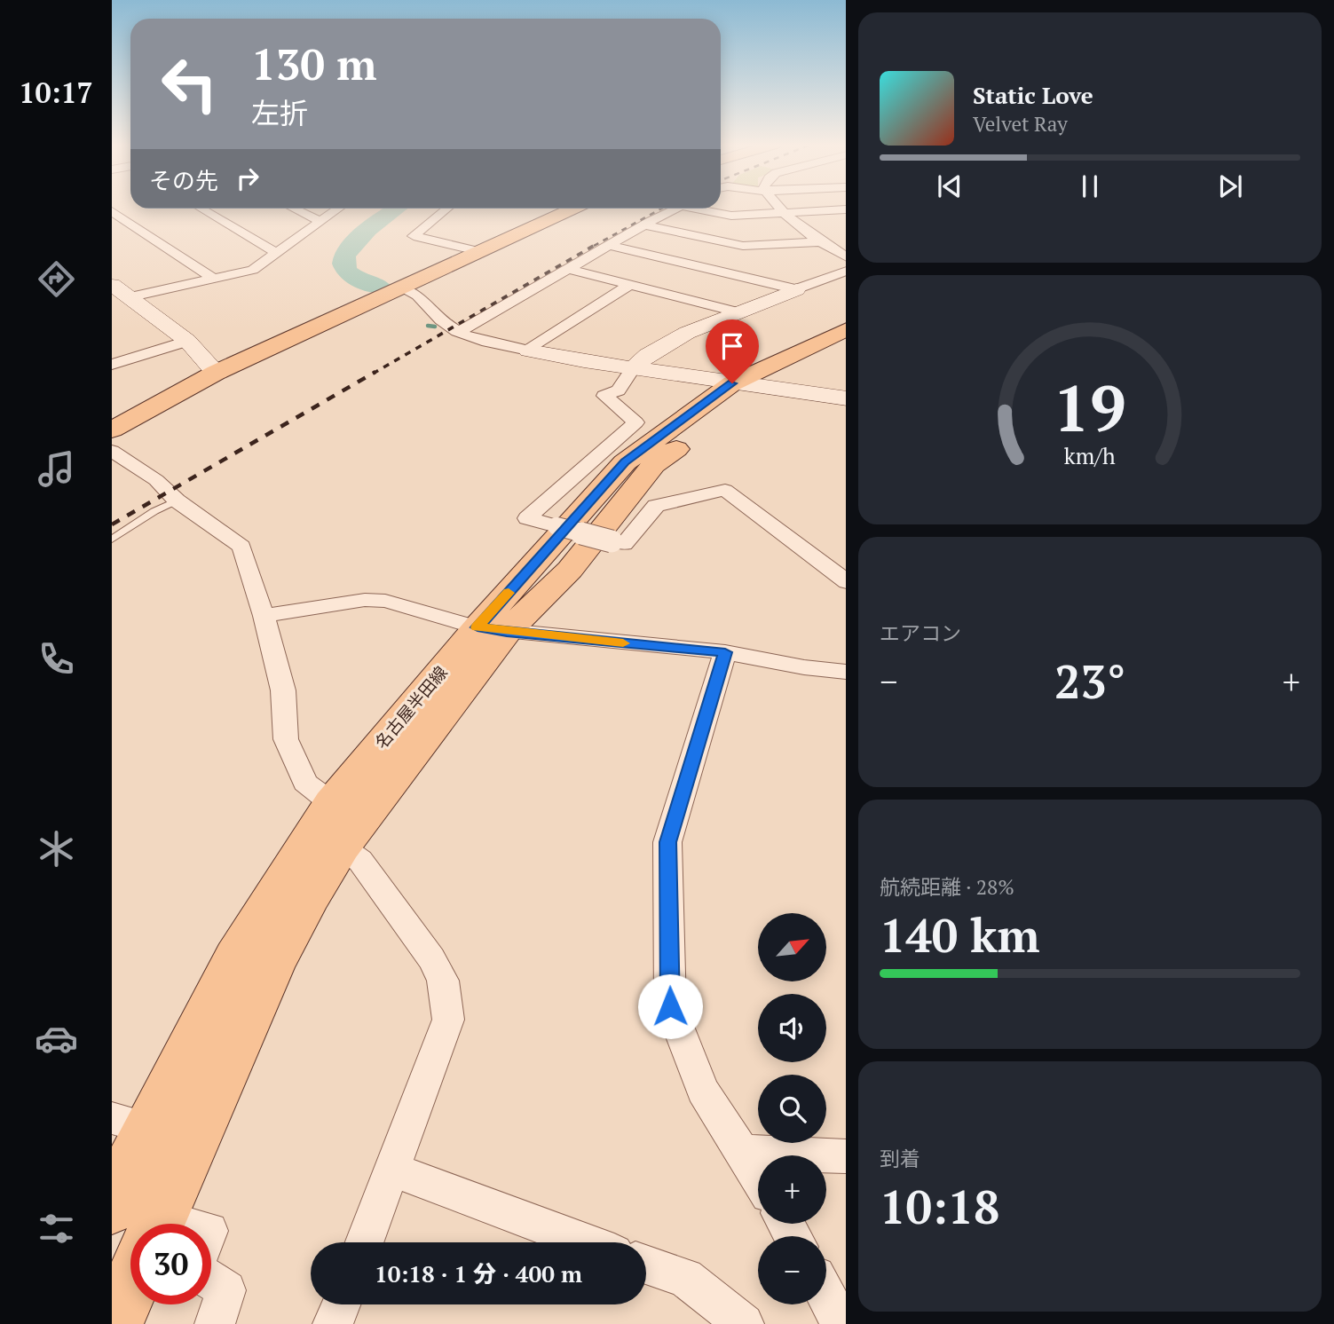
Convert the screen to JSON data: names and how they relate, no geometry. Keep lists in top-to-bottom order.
{
  "streets": {
    "main road": ["名古屋半田線"]
  },
  "north": "top right",
  "page": {
    "tabs": "10:17",
    "turn": ["130 m", "左折"],
    "song": ["Static Love", "Velvet Ray"],
    "then": "その先",
    "tile": [
      "エアコン",
      ["航続距離 · 28%", "140 km"],
      ["到着", "10:18"]
    ],
    "heat": ["−", "23°", "+"],
    "map_buttons": ["+", "−"],
    "limit": "30",
    "trip": "10:18 · 1 分 · 400 m",
    "gauge": ["19", "km/h"]
  }
}
